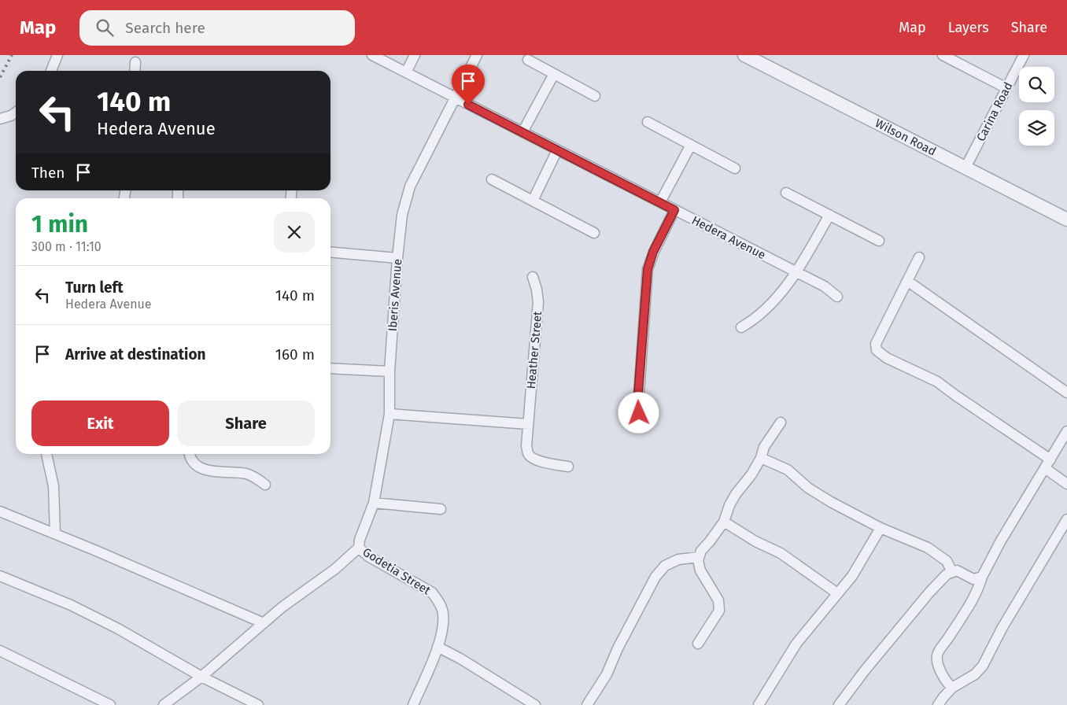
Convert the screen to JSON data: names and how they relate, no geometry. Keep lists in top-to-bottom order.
{
  "streets": {
    "street": [
      "Carina Road",
      "Wilson Road",
      "Hedera Avenue",
      "Iberis Avenue",
      "Heather Street",
      "Godetia Street"
    ]
  },
  "crossings": [
    ["Carina Road", "Wilson Road"],
    ["Hedera Avenue", "Iberis Avenue"],
    ["Iberis Avenue", "Godetia Street"]
  ],
  "page": {
    "header": "Map",
    "search": "Search here",
    "nav": ["Map", "Layers", "Share"],
    "turn": ["140 m", "Hedera Avenue"],
    "then": "Then",
    "heading": ["1 min", "300 m · 11:10"],
    "list": [
      {
        "name": "Turn left",
        "note": "Hedera Avenue",
        "value": "140 m"
      },
      {
        "name": "Arrive at destination",
        "value": "160 m"
      }
    ],
    "buttons": ["Exit", "Share"]
  }
}
